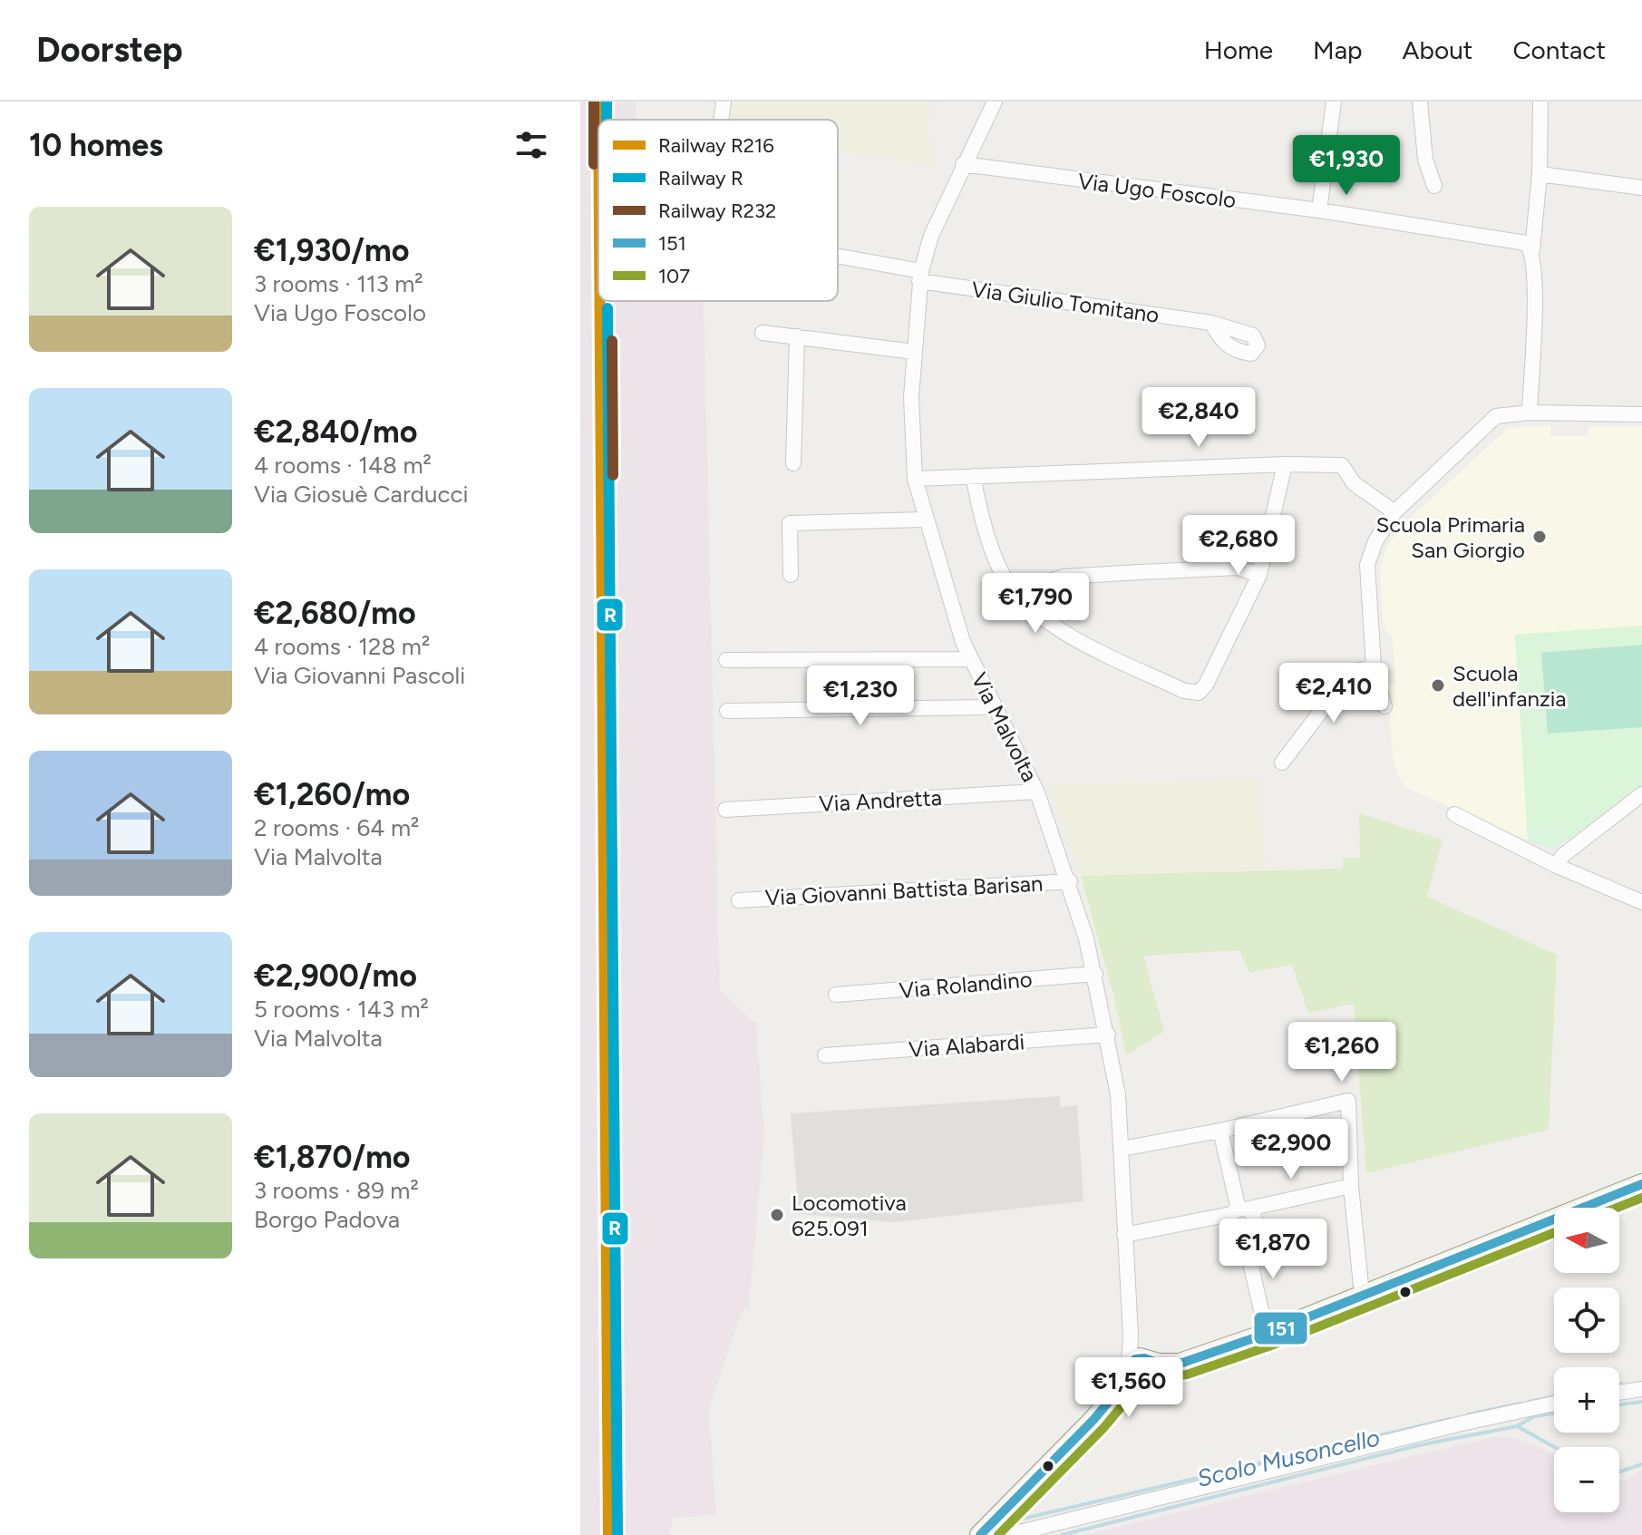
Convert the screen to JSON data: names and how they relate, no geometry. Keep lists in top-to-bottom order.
{
  "streets": {
    "street": [
      "Via Ugo Foscolo",
      "Via Giulio Tomitano",
      "Via Malvolta",
      "Via Andretta",
      "Via Giovanni Battista Barisan",
      "Via Rolandino",
      "Via Alabardi"
    ]
  },
  "crossings": [
    ["Via Ugo Foscolo", "Via Malvolta"],
    ["Via Giulio Tomitano", "Via Malvolta"],
    ["Via Malvolta", "Via Andretta"],
    ["Via Malvolta", "Via Giovanni Battista Barisan"],
    ["Via Malvolta", "Via Rolandino"],
    ["Via Malvolta", "Via Alabardi"]
  ],
  "water": ["Scolo Musoncello"],
  "places": ["Scuola Primaria San Giorgio", "Scuola dell'infanzia", "Locomotiva 625.091"],
  "lines": [
    "rail line R216",
    "rail line R",
    "rail line R232",
    "transit line 151",
    "transit line 107"
  ],
  "legend": [
    "Railway R216",
    "Railway R",
    "Railway R232",
    "151",
    "107"
  ],
  "north": "left",
  "page": {
    "header": "Doorstep",
    "nav": [
      "Home",
      "Map",
      "About",
      "Contact"
    ],
    "heading": "10 homes",
    "price": [
      "€1,930",
      "€2,840",
      "€2,680",
      "€1,790",
      "€2,410",
      "€1,230",
      "€1,260",
      "€2,900",
      "€1,870",
      "€1,560"
    ],
    "list": [
      {
        "name": "€1,930/mo",
        "note": "3 rooms · 113 m² · Via Ugo Foscolo"
      },
      {
        "name": "€2,840/mo",
        "note": "4 rooms · 148 m² · Via Giosuè Carducci"
      },
      {
        "name": "€2,680/mo",
        "note": "4 rooms · 128 m² · Via Giovanni Pascoli"
      },
      {
        "name": "€1,260/mo",
        "note": "2 rooms · 64 m² · Via Malvolta"
      },
      {
        "name": "€2,900/mo",
        "note": "5 rooms · 143 m² · Via Malvolta"
      },
      {
        "name": "€1,870/mo",
        "note": "3 rooms · 89 m² · Borgo Padova"
      }
    ],
    "map_buttons": ["+", "−"]
  }
}
